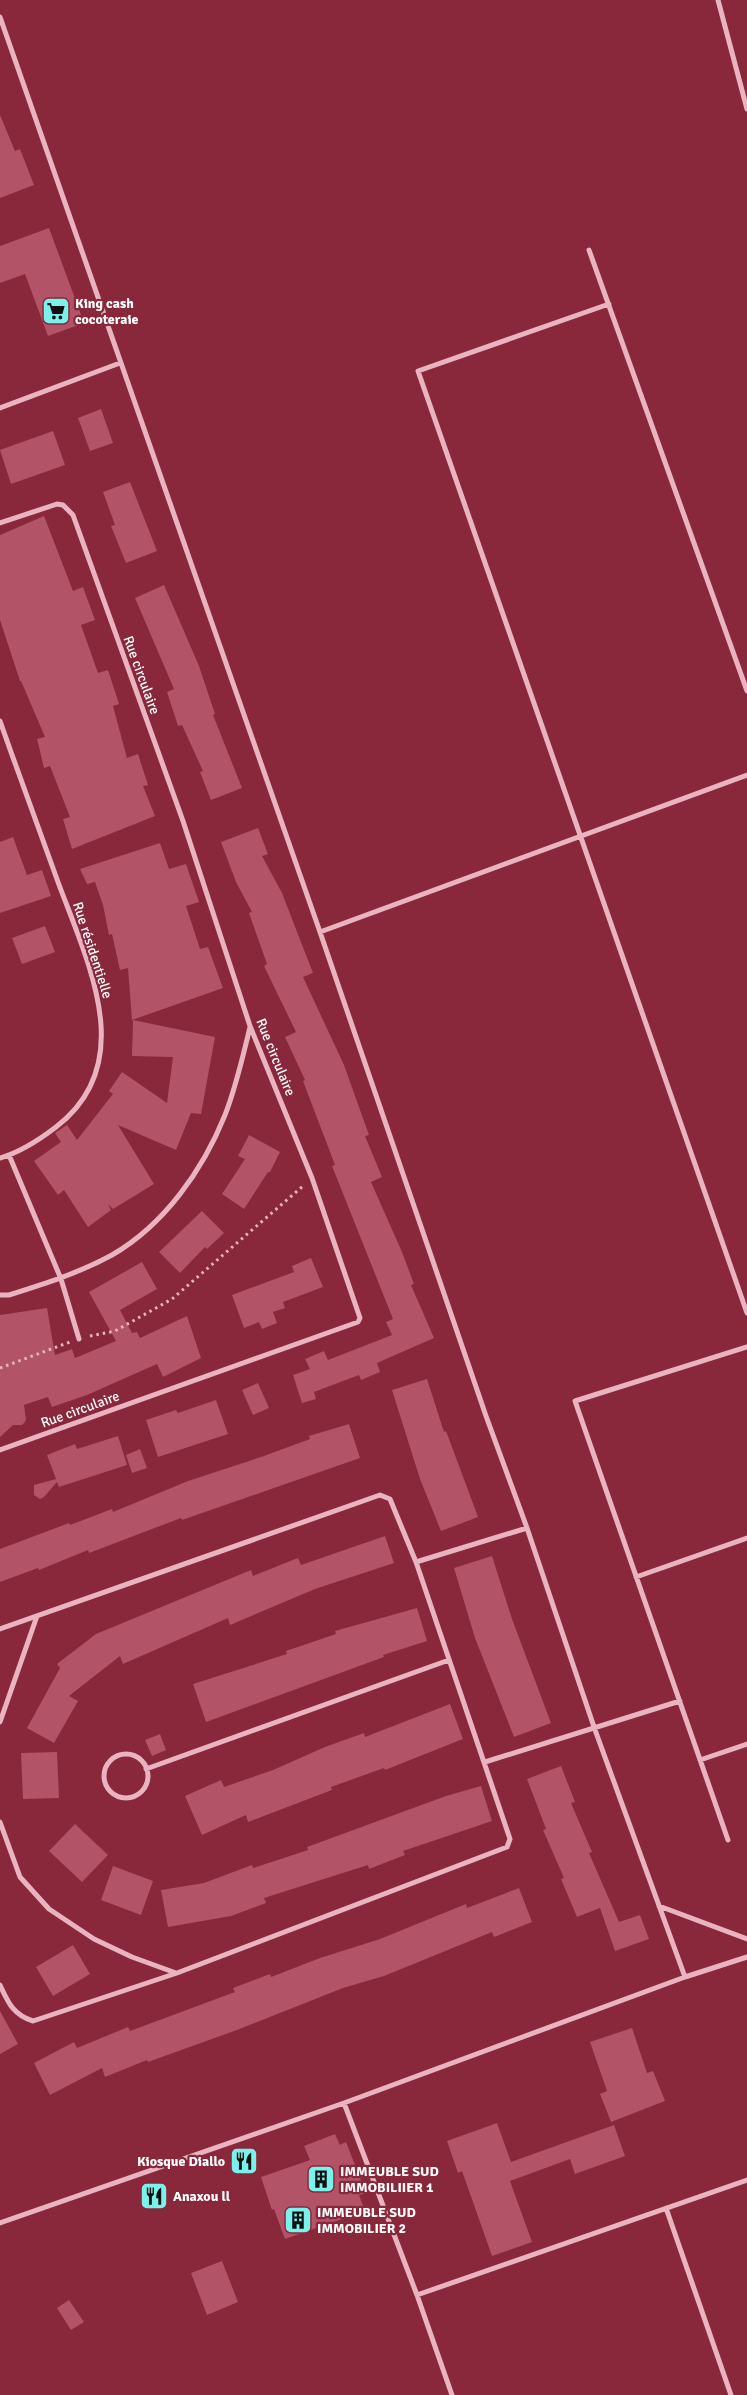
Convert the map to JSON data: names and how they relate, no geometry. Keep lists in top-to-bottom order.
{
  "streets": {
    "street": ["Rue circulaire", "Rue résidentielle"]
  },
  "places": {
    "supermarket": ["King cash cocoteraie"],
    "restaurant": ["Kiosque Diallo", "Anaxou ll"],
    "building": ["IMMEUBLE SUD IMMOBILIIER 1", "IMMEUBLE SUD IMMOBILIER 2"]
  }
}
